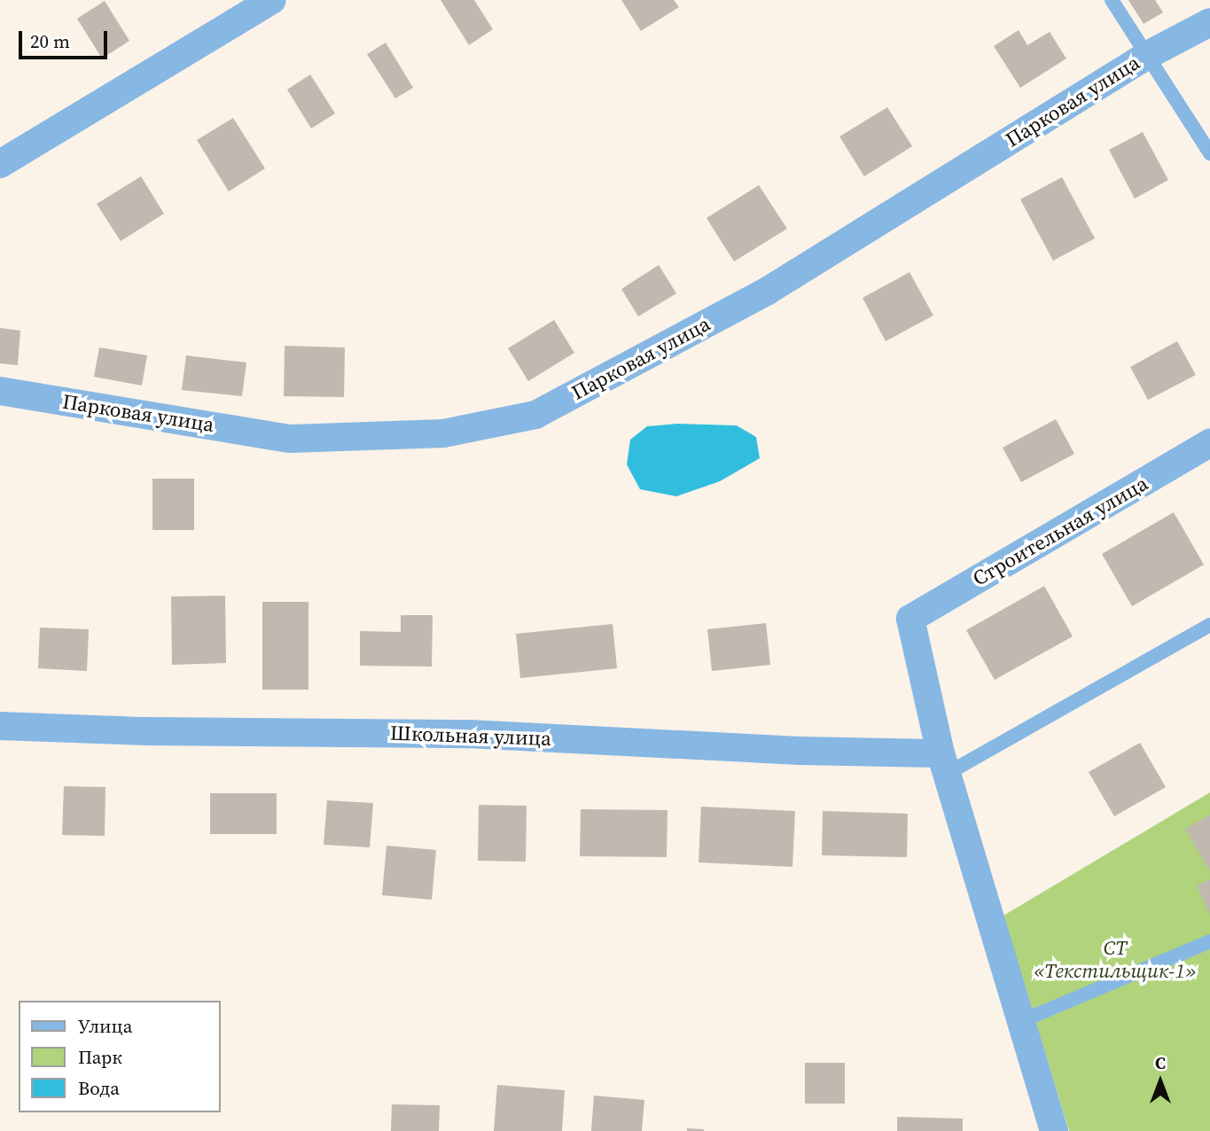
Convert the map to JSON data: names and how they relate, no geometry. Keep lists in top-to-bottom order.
{
  "streets": {
    "street": ["Парковая улица", "Строительная улица", "Школьная улица"]
  },
  "crossings": [
    ["Строительная улица", "Школьная улица"]
  ],
  "parks": ["СТ «Текстильщик-1»"],
  "legend": ["Улица", "Парк", "Вода"],
  "scale_bar": "20 m",
  "north": "top"
}
